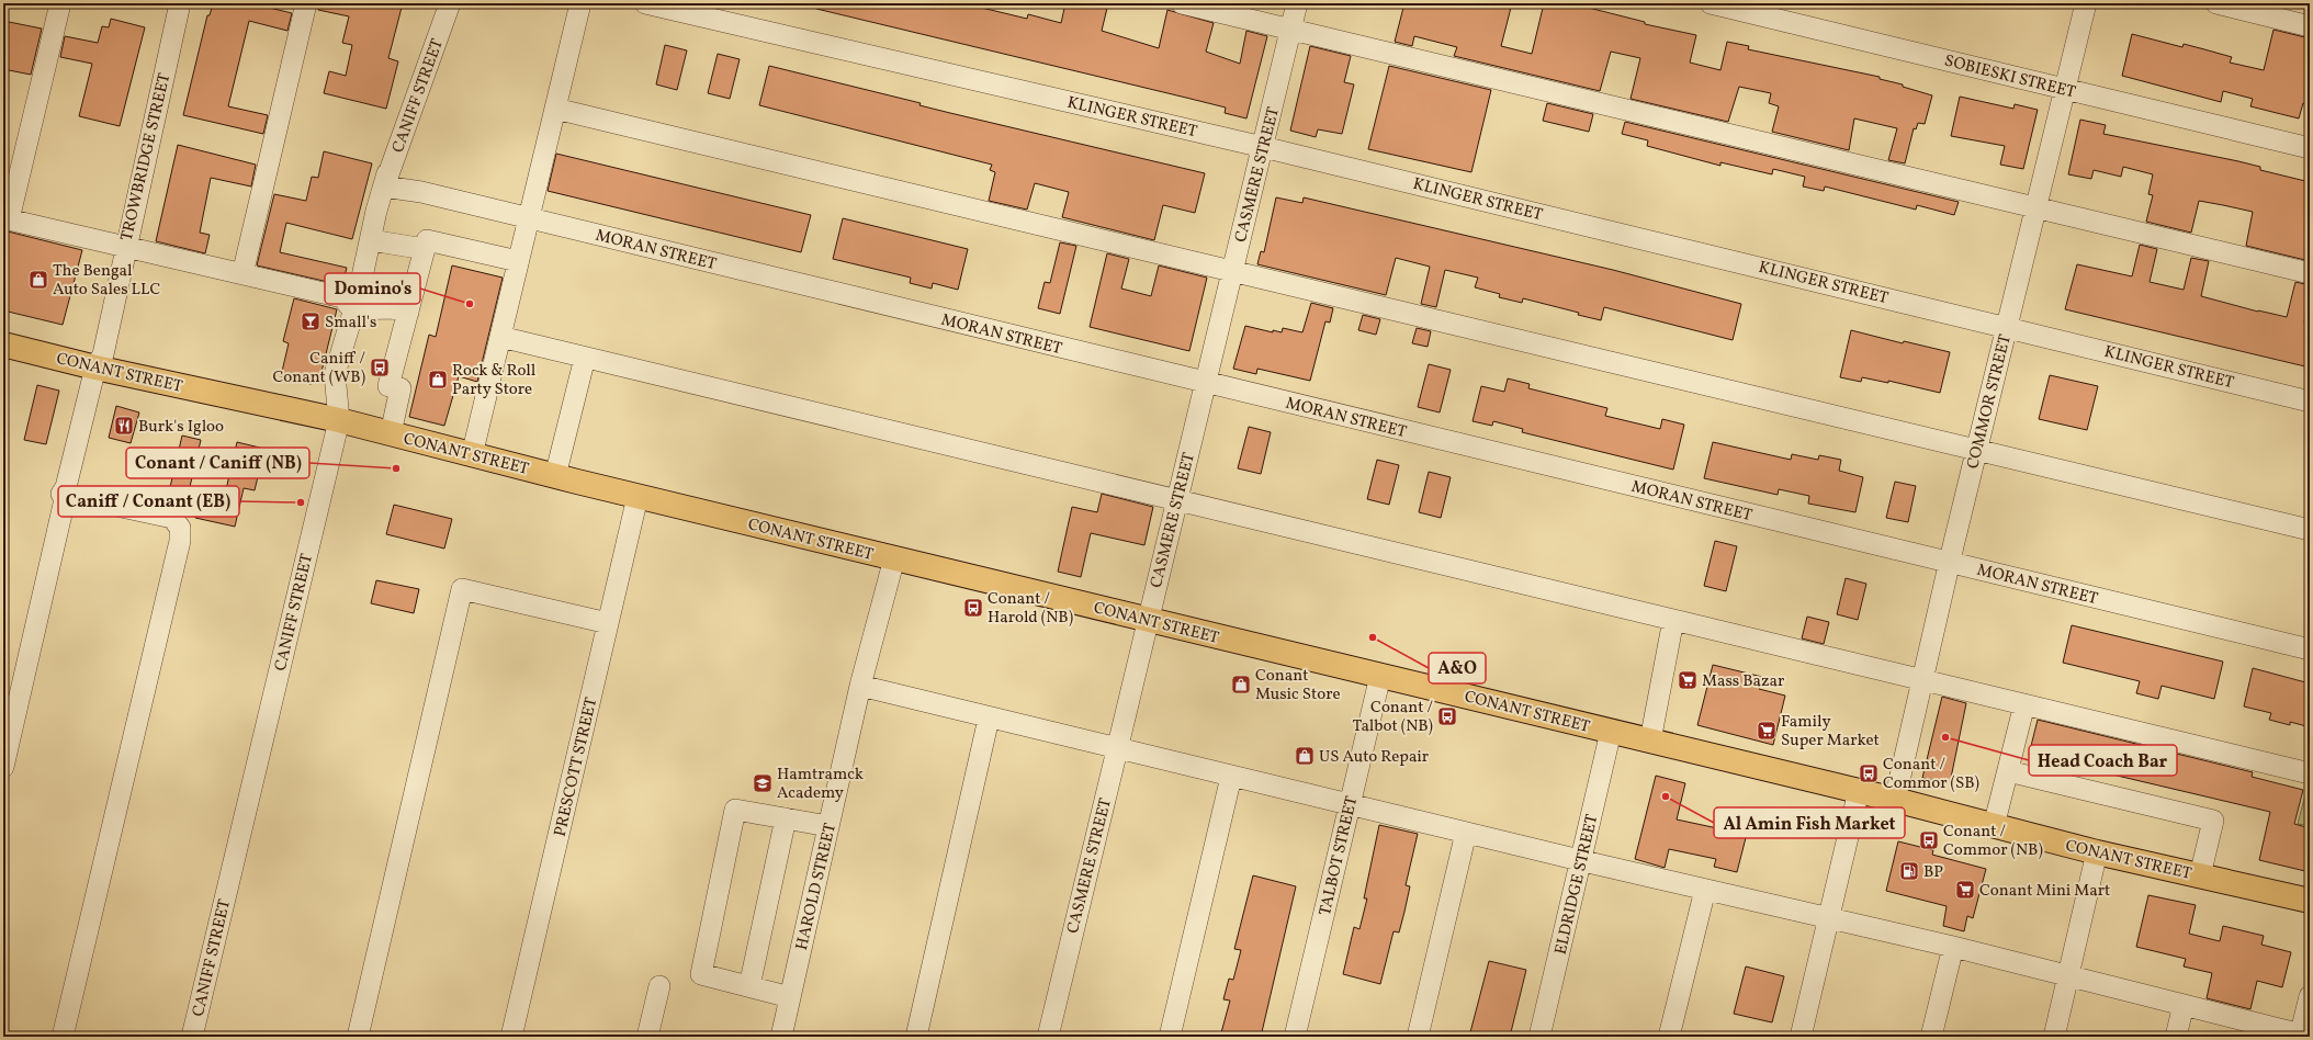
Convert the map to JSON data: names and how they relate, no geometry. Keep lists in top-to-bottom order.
{
  "streets": {
    "main road": ["CONANT STREET"],
    "street": [
      "SOBIESKI STREET",
      "CANIFF STREET",
      "KLINGER STREET",
      "TROWBRIDGE STREET",
      "CASMERE STREET",
      "MORAN STREET",
      "COMMOR STREET",
      "PRESCOTT STREET",
      "TALBOT STREET",
      "ELDRIDGE STREET",
      "HAROLD STREET"
    ]
  },
  "crossings": [
    ["SOBIESKI STREET", "COMMOR STREET"],
    ["CANIFF STREET", "MORAN STREET"],
    ["CANIFF STREET", "CONANT STREET"],
    ["KLINGER STREET", "CASMERE STREET"],
    ["KLINGER STREET", "COMMOR STREET"],
    ["TROWBRIDGE STREET", "CONANT STREET"],
    ["CASMERE STREET", "MORAN STREET"],
    ["CASMERE STREET", "CONANT STREET"],
    ["MORAN STREET", "COMMOR STREET"],
    ["CONANT STREET", "COMMOR STREET"],
    ["CONANT STREET", "PRESCOTT STREET"],
    ["CONANT STREET", "TALBOT STREET"],
    ["CONANT STREET", "ELDRIDGE STREET"],
    ["CONANT STREET", "HAROLD STREET"]
  ],
  "places": {
    "shop": [
      "The Bengal Auto Sales LLC",
      "Rock & Roll Party Store",
      "Conant Music Store",
      "US Auto Repair"
    ],
    "other": [
      "Domino's",
      "Conant / Caniff (NB)",
      "Caniff / Conant (EB)",
      "A&O",
      "Head Coach Bar",
      "Al Amin Fish Market"
    ],
    "bar": ["Small's"],
    "bus stop": [
      "Caniff / Conant (WB)",
      "Conant / Harold (NB)",
      "Conant / Talbot (NB)",
      "Conant / Commor (SB)",
      "Conant / Commor (NB)"
    ],
    "restaurant": ["Burk's Igloo"],
    "supermarket": ["Mass Bazar", "Family Super Market", "Conant Mini Mart"],
    "school or university": ["Hamtramck Academy"],
    "fuel station": ["BP"]
  }
}
